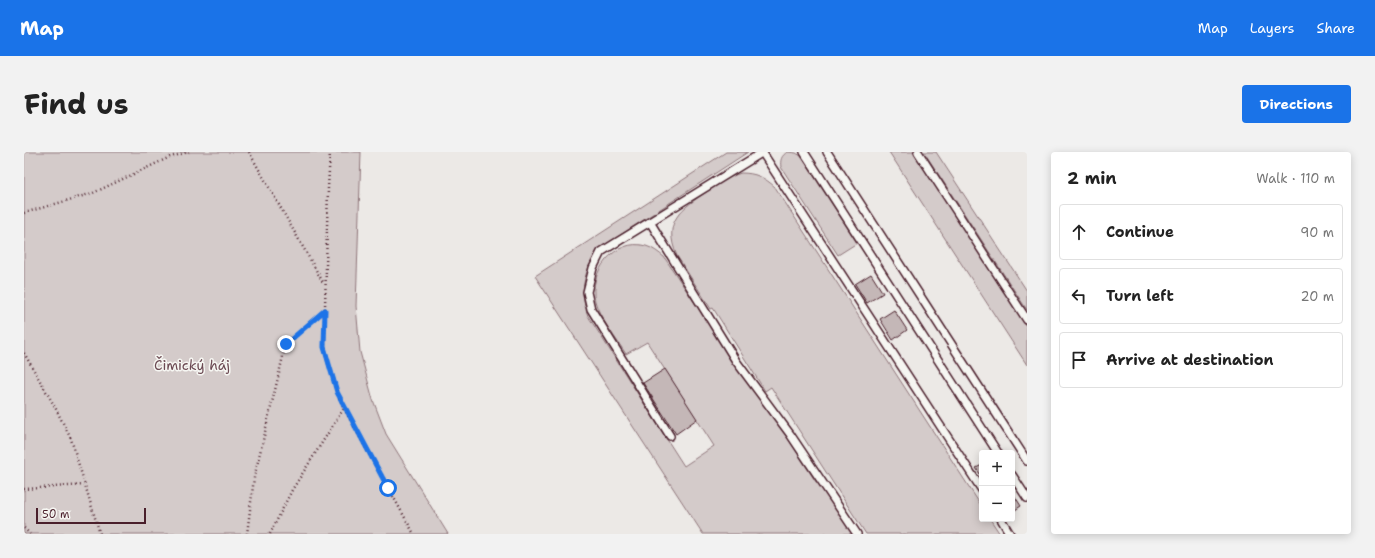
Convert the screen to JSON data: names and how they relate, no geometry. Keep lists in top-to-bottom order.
{
  "parks": ["Čimický háj"],
  "scale_bar": "50 m",
  "page": {
    "header": "Map",
    "nav": ["Map", "Layers", "Share"],
    "title": "Find us",
    "buttons": "Directions",
    "heading": ["2 min", "Walk · 110 m"],
    "list": [
      ["Continue", "90 m"],
      ["Turn left", "20 m"],
      "Arrive at destination"
    ],
    "map_buttons": ["+", "−"],
    "scale": "50 m"
  }
}
